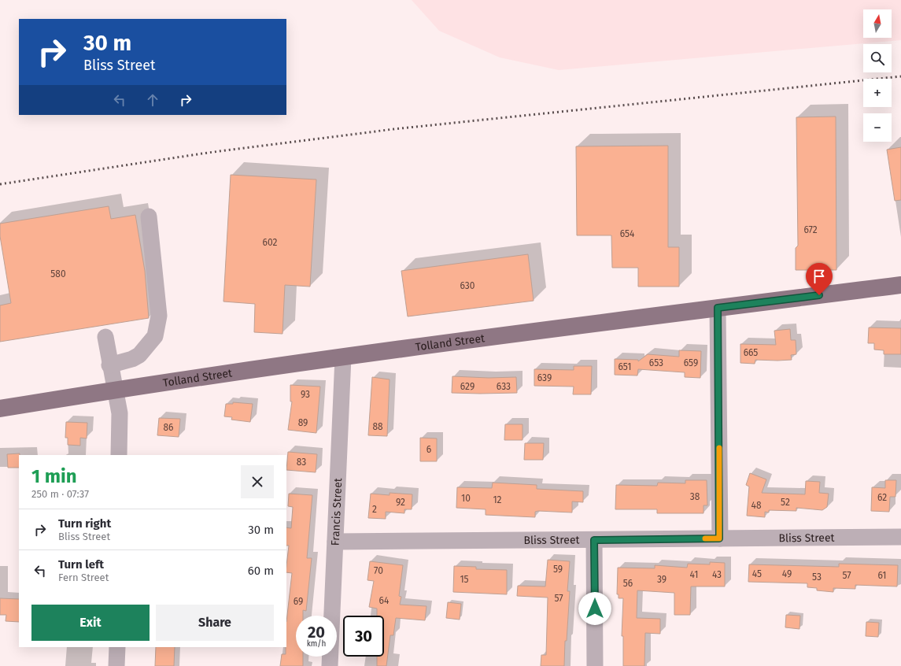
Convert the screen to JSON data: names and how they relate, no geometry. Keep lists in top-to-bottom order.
{
  "streets": {
    "main road": ["Tolland Street"],
    "street": ["Francis Street", "Bliss Street"]
  },
  "crossings": [
    ["Tolland Street", "Francis Street"],
    ["Francis Street", "Bliss Street"]
  ],
  "house_numbers": [
    "672",
    "654",
    "602",
    "580",
    "630",
    "665",
    "653",
    "659",
    "651",
    "639",
    "629",
    "633",
    "93",
    "89",
    "88",
    "86",
    "6",
    "83",
    "38",
    "62",
    "10",
    "12",
    "92",
    "52",
    "48",
    "2",
    "59",
    "70",
    "45",
    "49",
    "41",
    "43",
    "57",
    "61",
    "53",
    "15",
    "39",
    "56",
    "57",
    "64",
    "69"
  ],
  "north": "top",
  "page": {
    "map_buttons": ["+", "−"],
    "turn": ["30 m", "Bliss Street"],
    "heading": ["1 min", "250 m · 07:37"],
    "list": [
      {
        "name": "Turn right",
        "note": "Bliss Street",
        "value": "30 m"
      },
      {
        "name": "Turn left",
        "note": "Fern Street",
        "value": "60 m"
      }
    ],
    "buttons": ["Exit", "Share"],
    "speed": "20 km/h",
    "limit": "30"
  }
}
